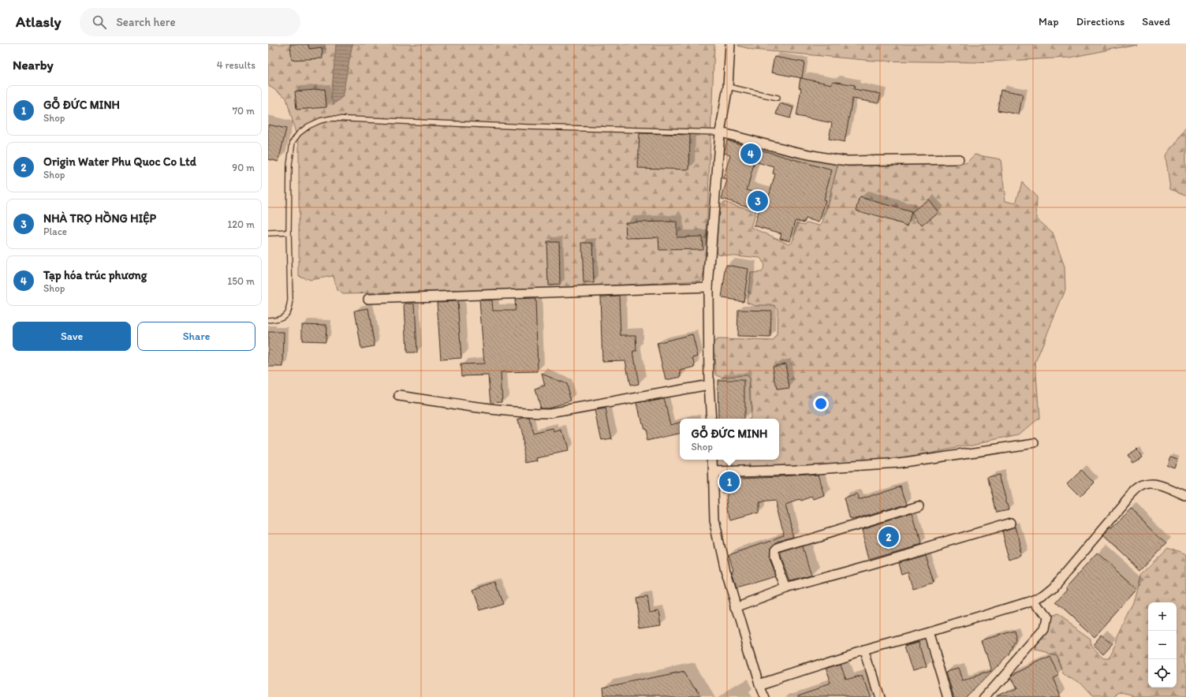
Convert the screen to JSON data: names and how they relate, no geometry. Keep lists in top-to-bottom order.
{
  "page": {
    "header": "Atlasly",
    "search": "Search here",
    "nav": ["Map", "Directions", "Saved"],
    "heading": ["Nearby", "4 results"],
    "list": [
      {
        "mark": "1",
        "name": "GỖ ĐỨC MINH",
        "note": "Shop",
        "value": "70 m"
      },
      {
        "mark": "2",
        "name": "Origin Water Phu Quoc Co Ltd",
        "note": "Shop",
        "value": "90 m"
      },
      {
        "mark": "3",
        "name": "NHÀ TRỌ HỒNG HIỆP",
        "note": "Place",
        "value": "120 m"
      },
      {
        "mark": "4",
        "name": "Tạp hóa trúc phương",
        "note": "Shop",
        "value": "150 m"
      }
    ],
    "pins": [
      "4",
      "3",
      "1",
      "2"
    ],
    "buttons": ["Save", "Share"],
    "popup": ["GỖ ĐỨC MINH", "Shop"],
    "map_buttons": ["+", "−"]
  }
}
